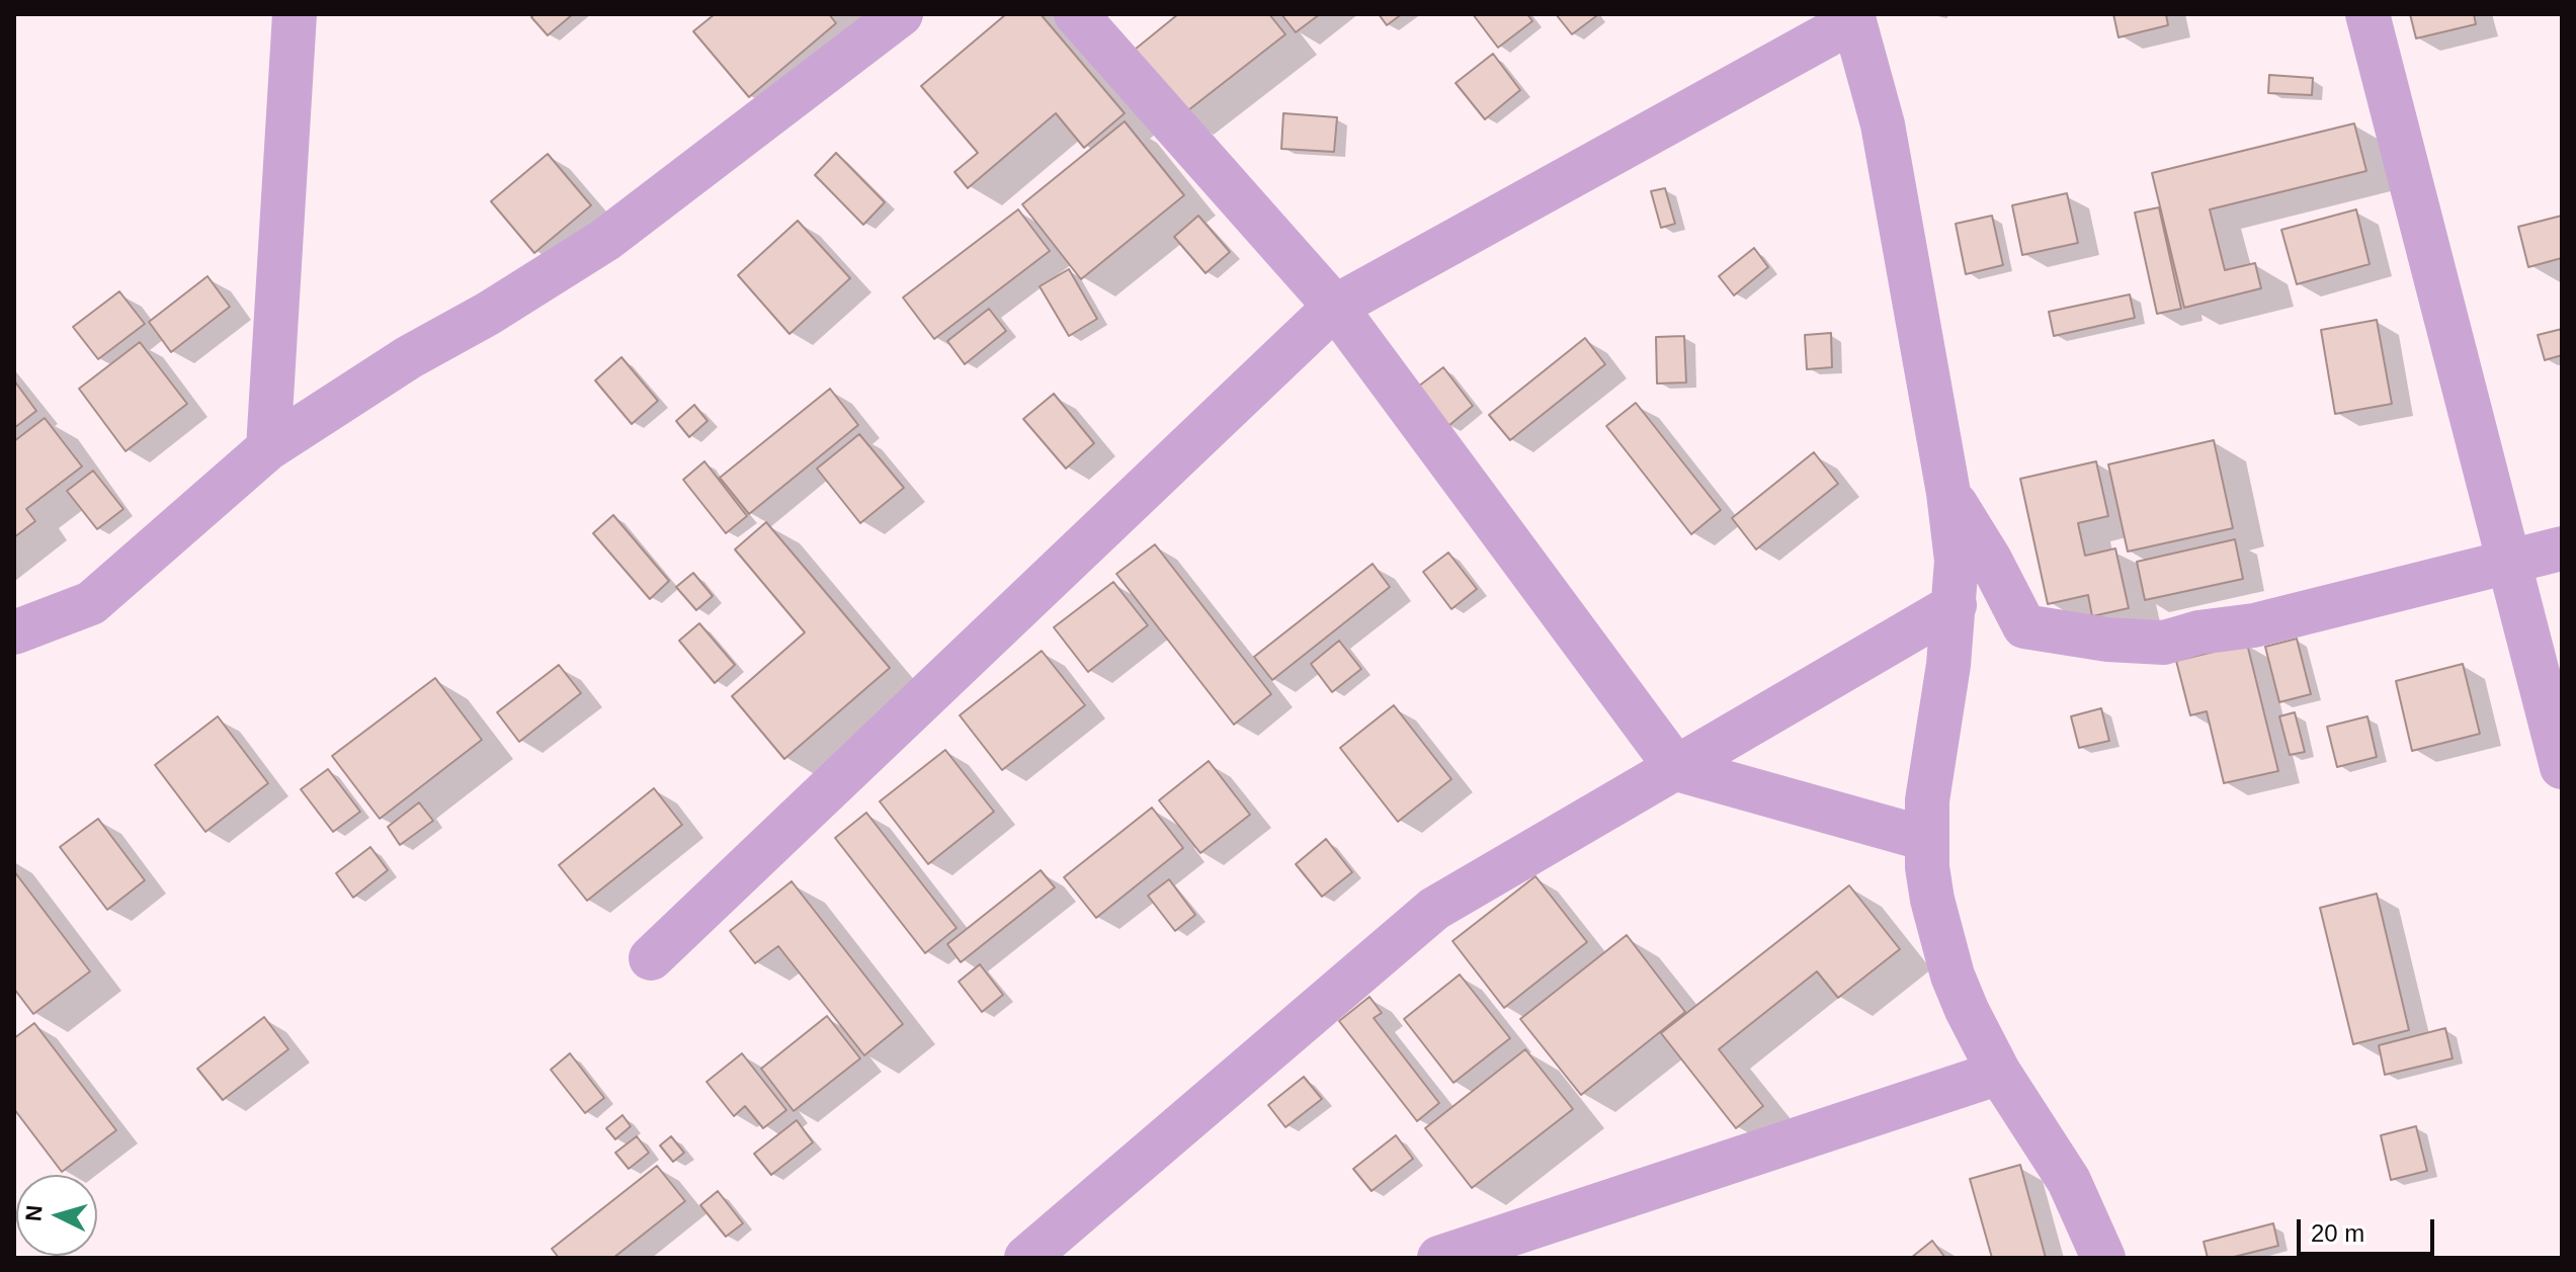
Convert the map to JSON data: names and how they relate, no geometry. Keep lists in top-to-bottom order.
{
  "scale_bar": "20 m",
  "north": "left"
}
